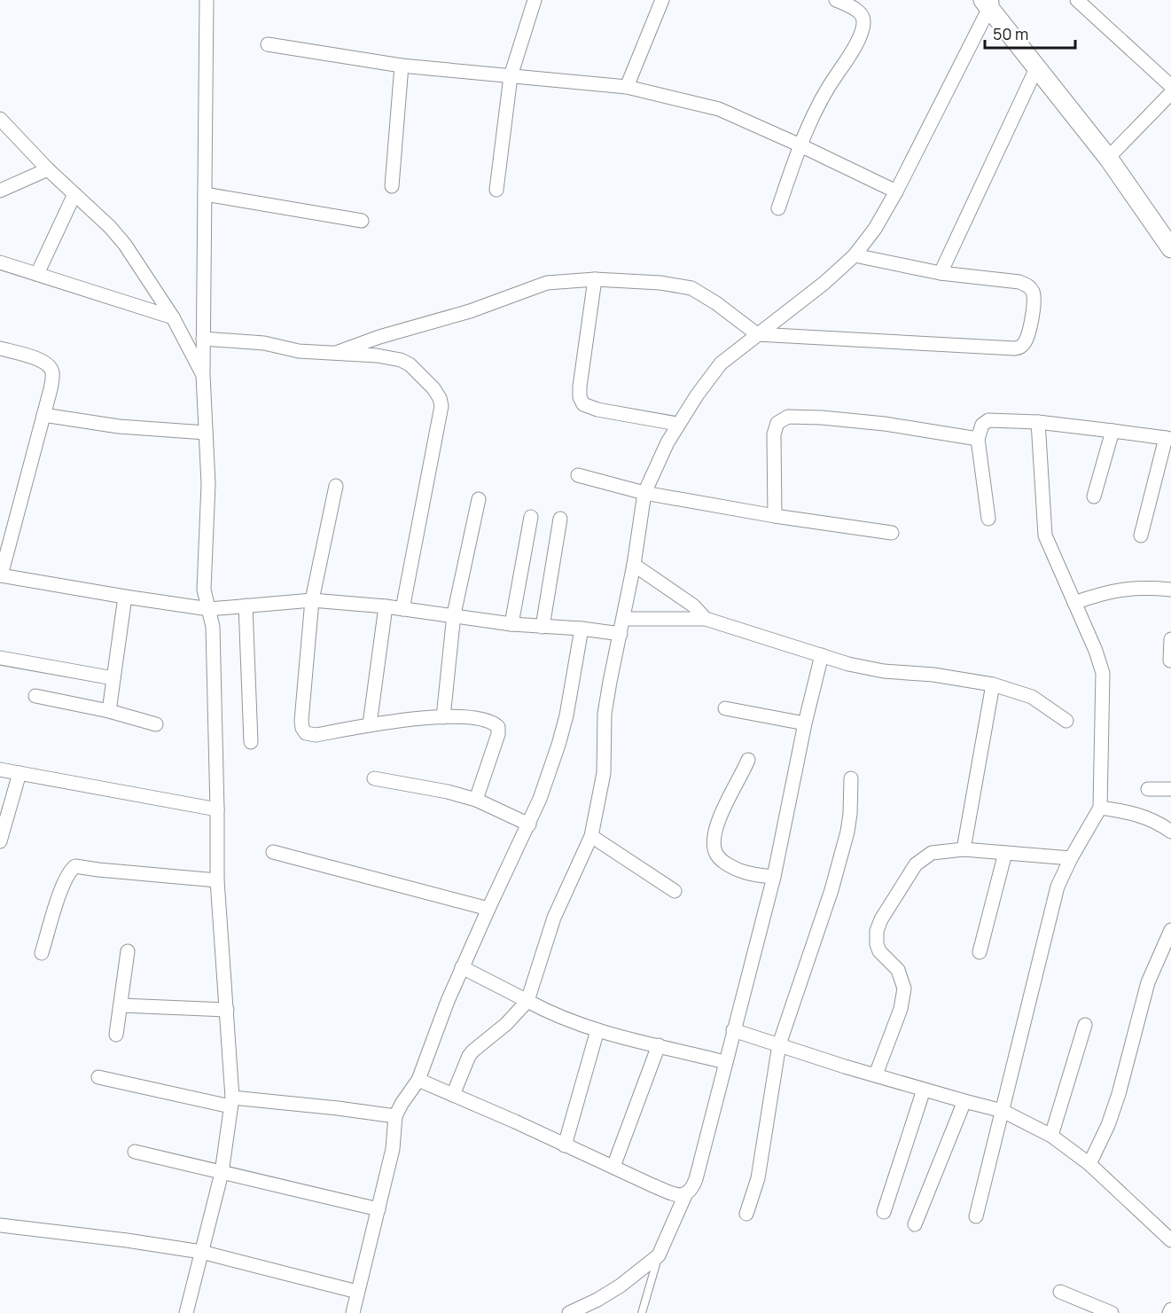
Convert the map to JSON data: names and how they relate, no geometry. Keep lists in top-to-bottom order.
{
  "scale_bar": "50 m"
}
